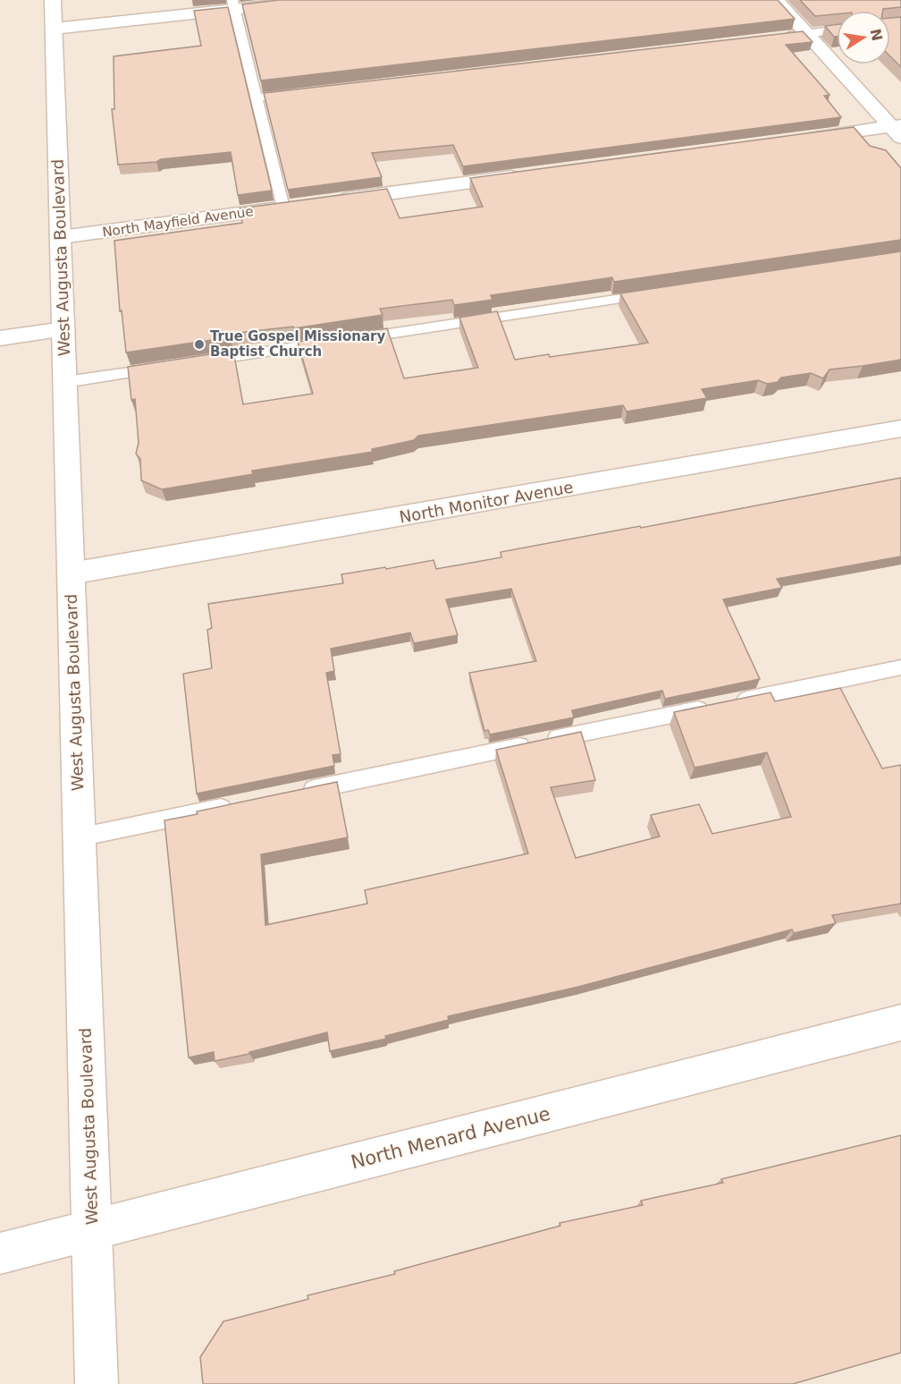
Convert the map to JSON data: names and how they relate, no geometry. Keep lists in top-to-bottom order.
{
  "streets": {
    "street": [
      "North Mayfield Avenue",
      "West Augusta Boulevard",
      "North Monitor Avenue",
      "North Menard Avenue"
    ]
  },
  "crossings": [
    ["North Mayfield Avenue", "West Augusta Boulevard"],
    ["West Augusta Boulevard", "North Monitor Avenue"],
    ["West Augusta Boulevard", "North Menard Avenue"]
  ],
  "places": ["True Gospel Missionary Baptist Church"],
  "north": "right"
}
